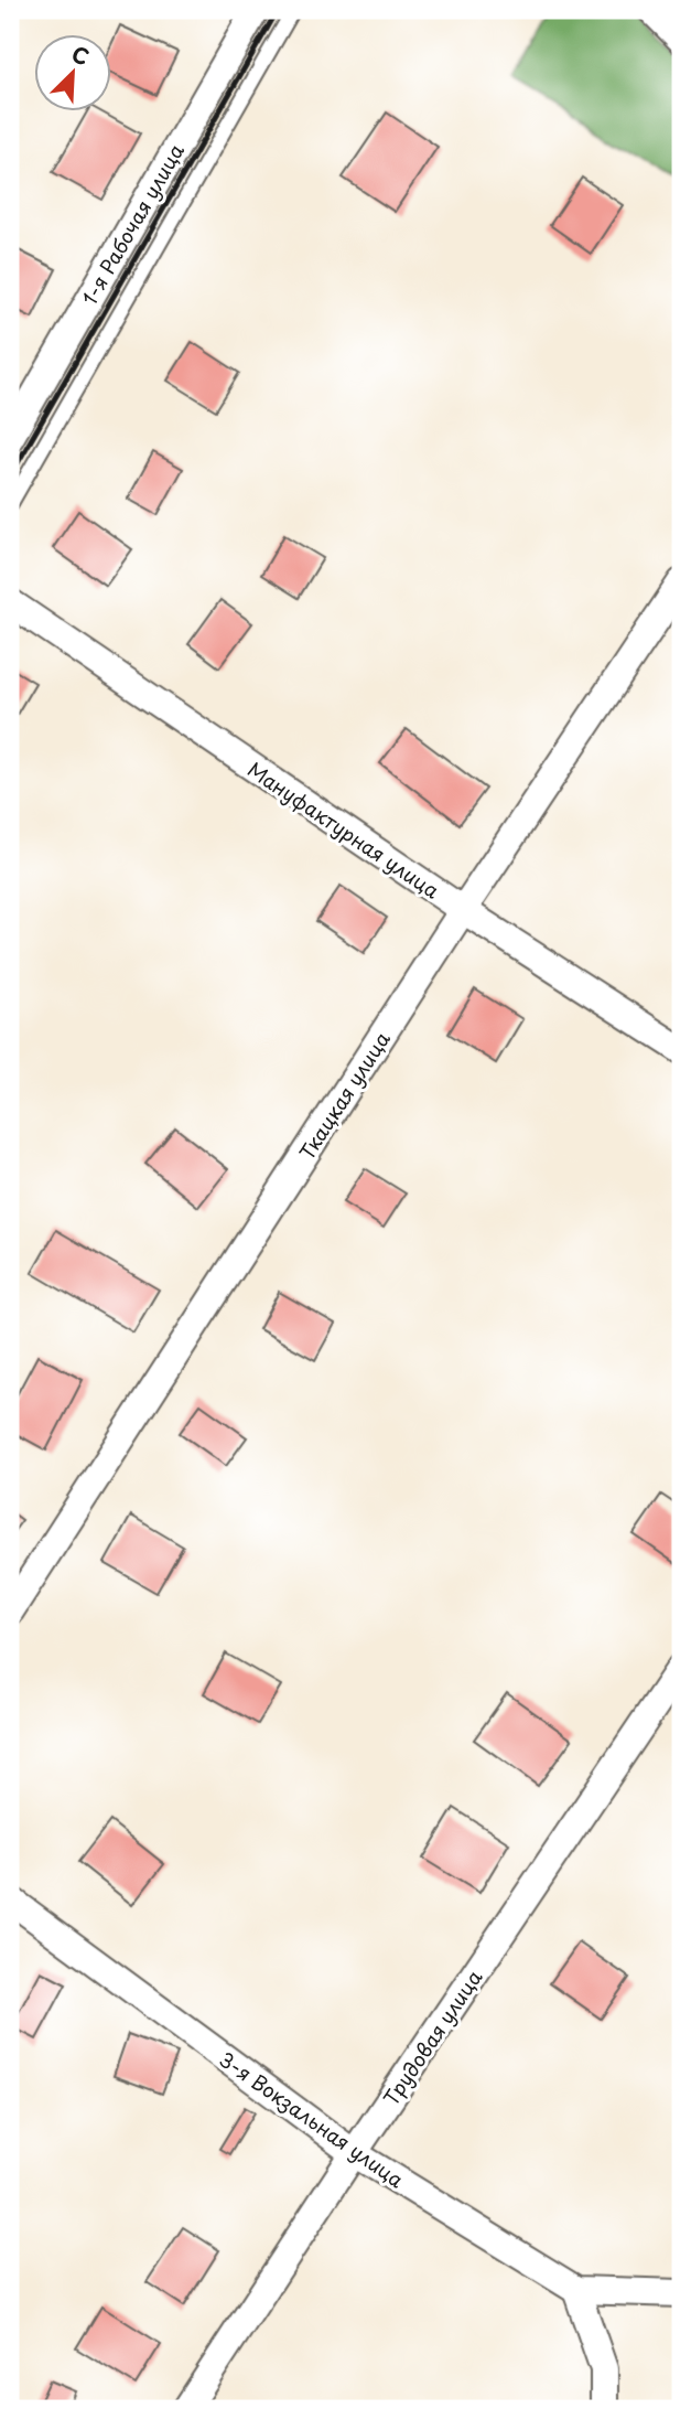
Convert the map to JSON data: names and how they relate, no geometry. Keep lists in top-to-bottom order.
{
  "streets": {
    "street": [
      "1-я Рабочая улица",
      "Мануфактурная улица",
      "Ткацкая улица",
      "Трудовая улица",
      "3-я Вокзальная улица"
    ]
  },
  "crossings": [
    ["Мануфактурная улица", "Ткацкая улица"],
    ["Трудовая улица", "3-я Вокзальная улица"]
  ],
  "north": "top right"
}
